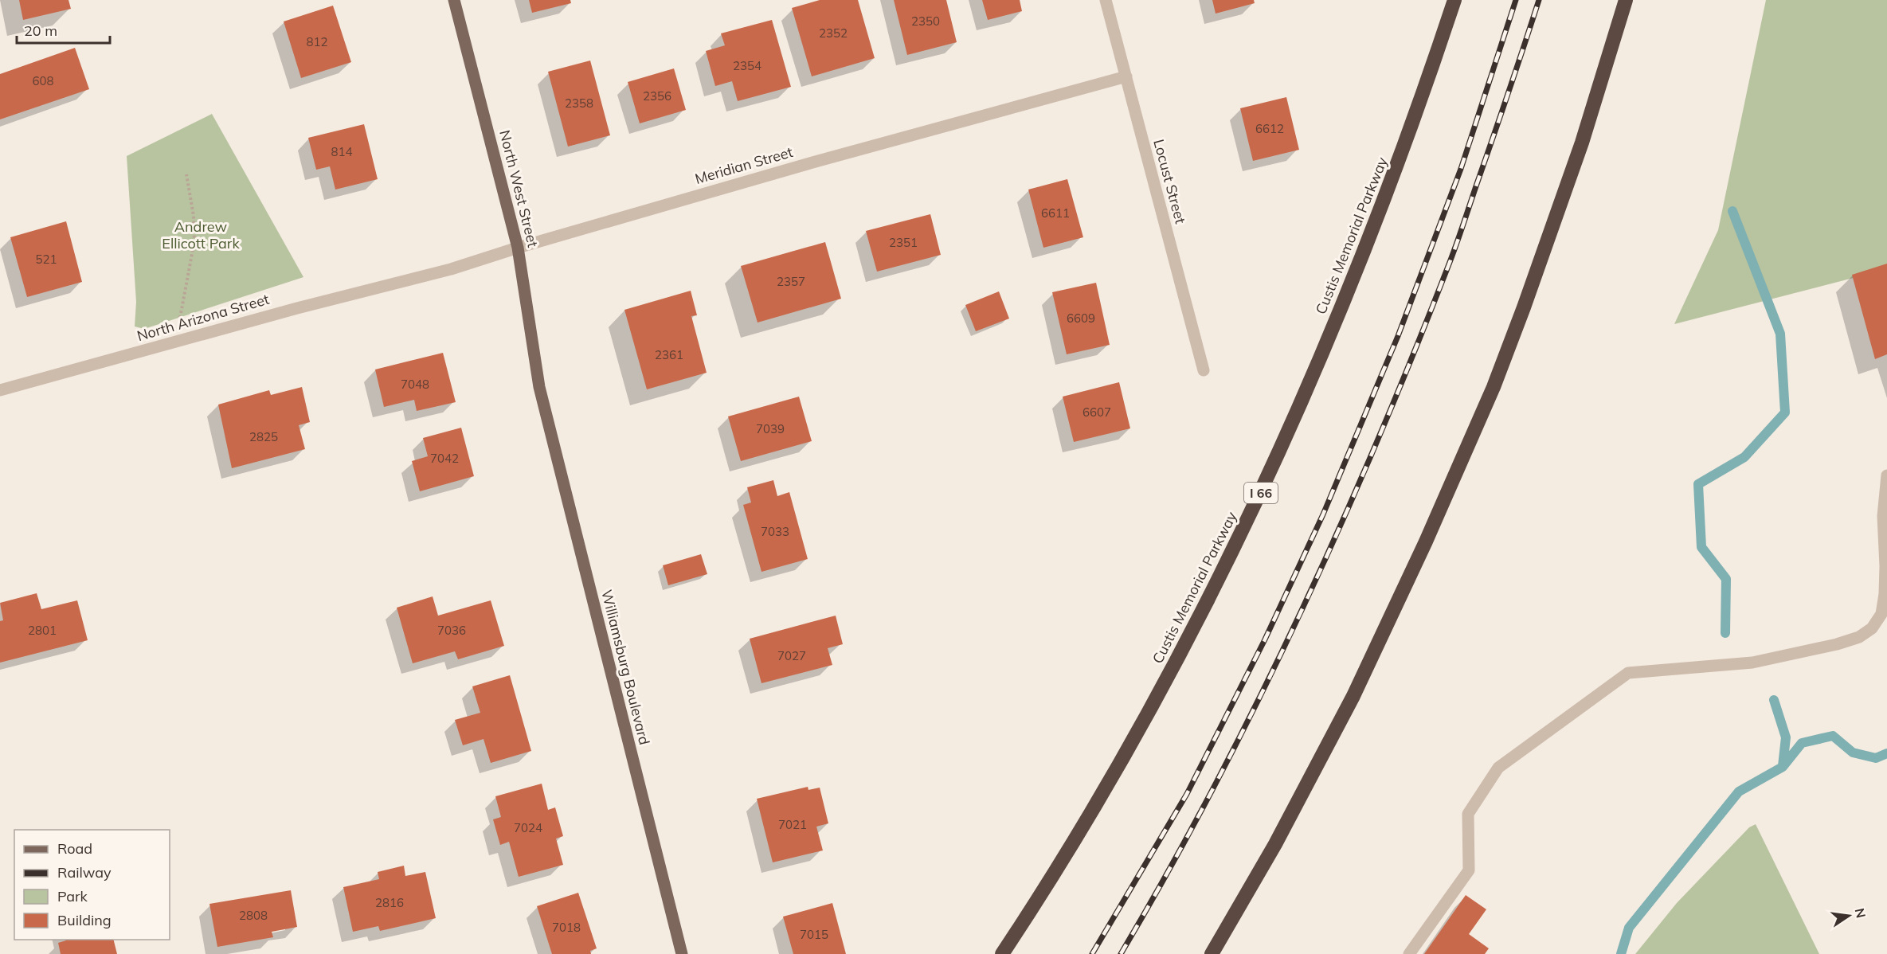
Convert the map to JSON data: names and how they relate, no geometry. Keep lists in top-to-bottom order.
{
  "streets": {
    "highway": ["Custis Memorial Parkway", "I 66"],
    "main road": ["North West Street", "Williamsburg Boulevard"],
    "street": ["Meridian Street", "Locust Street", "North Arizona Street"]
  },
  "crossings": [
    ["Meridian Street", "Locust Street"],
    ["Meridian Street", "North West Street"],
    ["Meridian Street", "North Arizona Street"],
    ["North West Street", "Williamsburg Boulevard"]
  ],
  "parks": ["Andrew Ellicott Park"],
  "house_numbers": [
    "2350",
    "2352",
    "812",
    "2354",
    "608",
    "2356",
    "2358",
    "6612",
    "814",
    "6611",
    "2351",
    "521",
    "2357",
    "6609",
    "2361",
    "7048",
    "6607",
    "7039",
    "2825",
    "7042",
    "7033",
    "2801",
    "7036",
    "7027",
    "7021",
    "7024",
    "2816",
    "2808",
    "7018",
    "7015"
  ],
  "legend": [
    "Road",
    "Railway",
    "Park",
    "Building"
  ],
  "scale_bar": "20 m",
  "north": "right"
}
